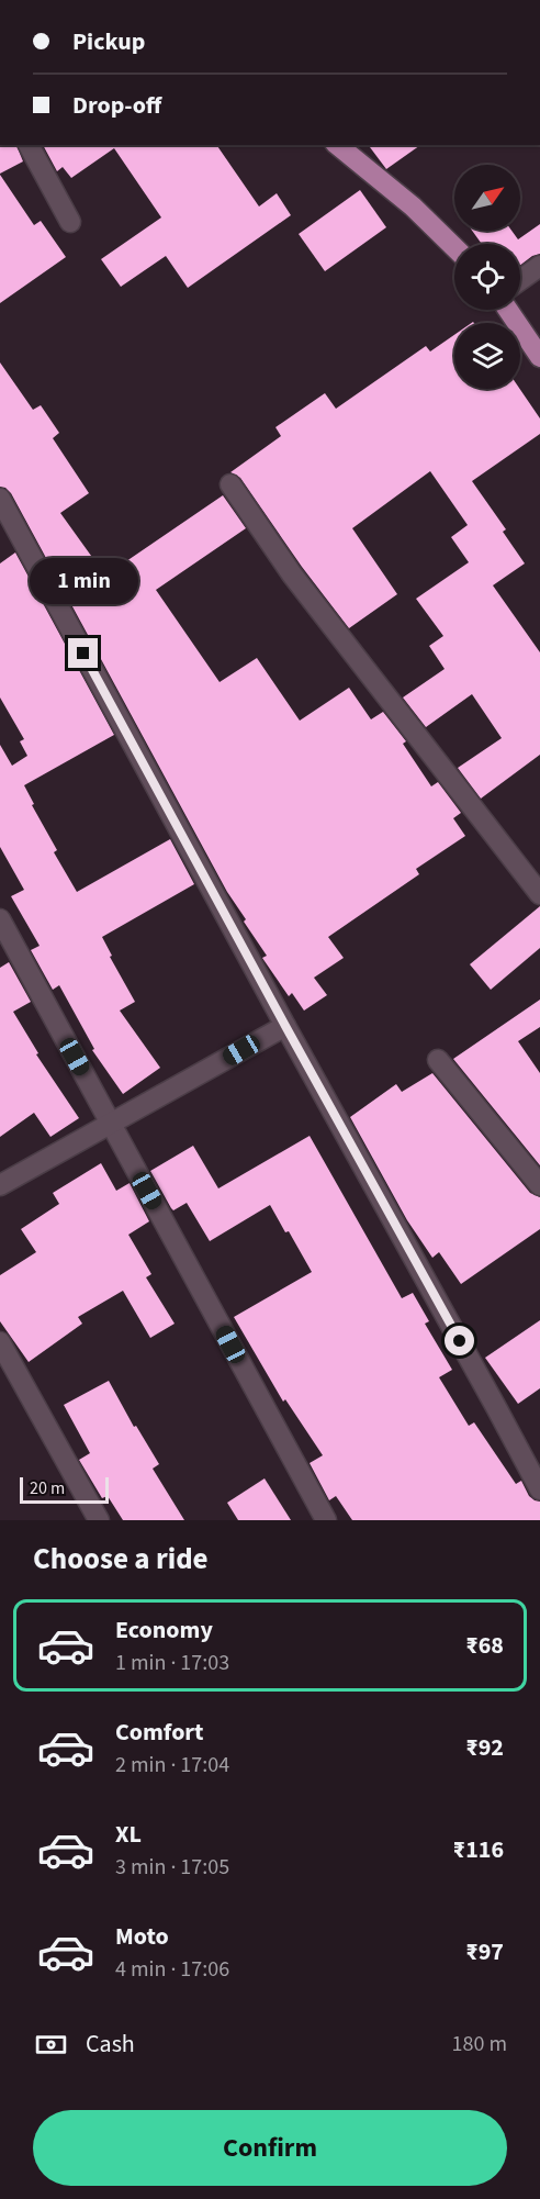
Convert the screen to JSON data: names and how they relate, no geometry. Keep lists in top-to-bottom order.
{
  "scale_bar": "20 m",
  "north": "top right",
  "page": {
    "banner": ["Pickup", "Drop-off"],
    "bubble": "1 min",
    "scale": "20 m",
    "heading": "Choose a ride",
    "list": [
      {
        "name": "Economy",
        "note": "1 min · 17:03",
        "value": "₹68"
      },
      {
        "name": "Comfort",
        "note": "2 min · 17:04",
        "value": "₹92"
      },
      {
        "name": "XL",
        "note": "3 min · 17:05",
        "value": "₹116"
      },
      {
        "name": "Moto",
        "note": "4 min · 17:06",
        "value": "₹97"
      }
    ],
    "pay": ["Cash", "180 m"],
    "buttons": "Confirm"
  }
}
